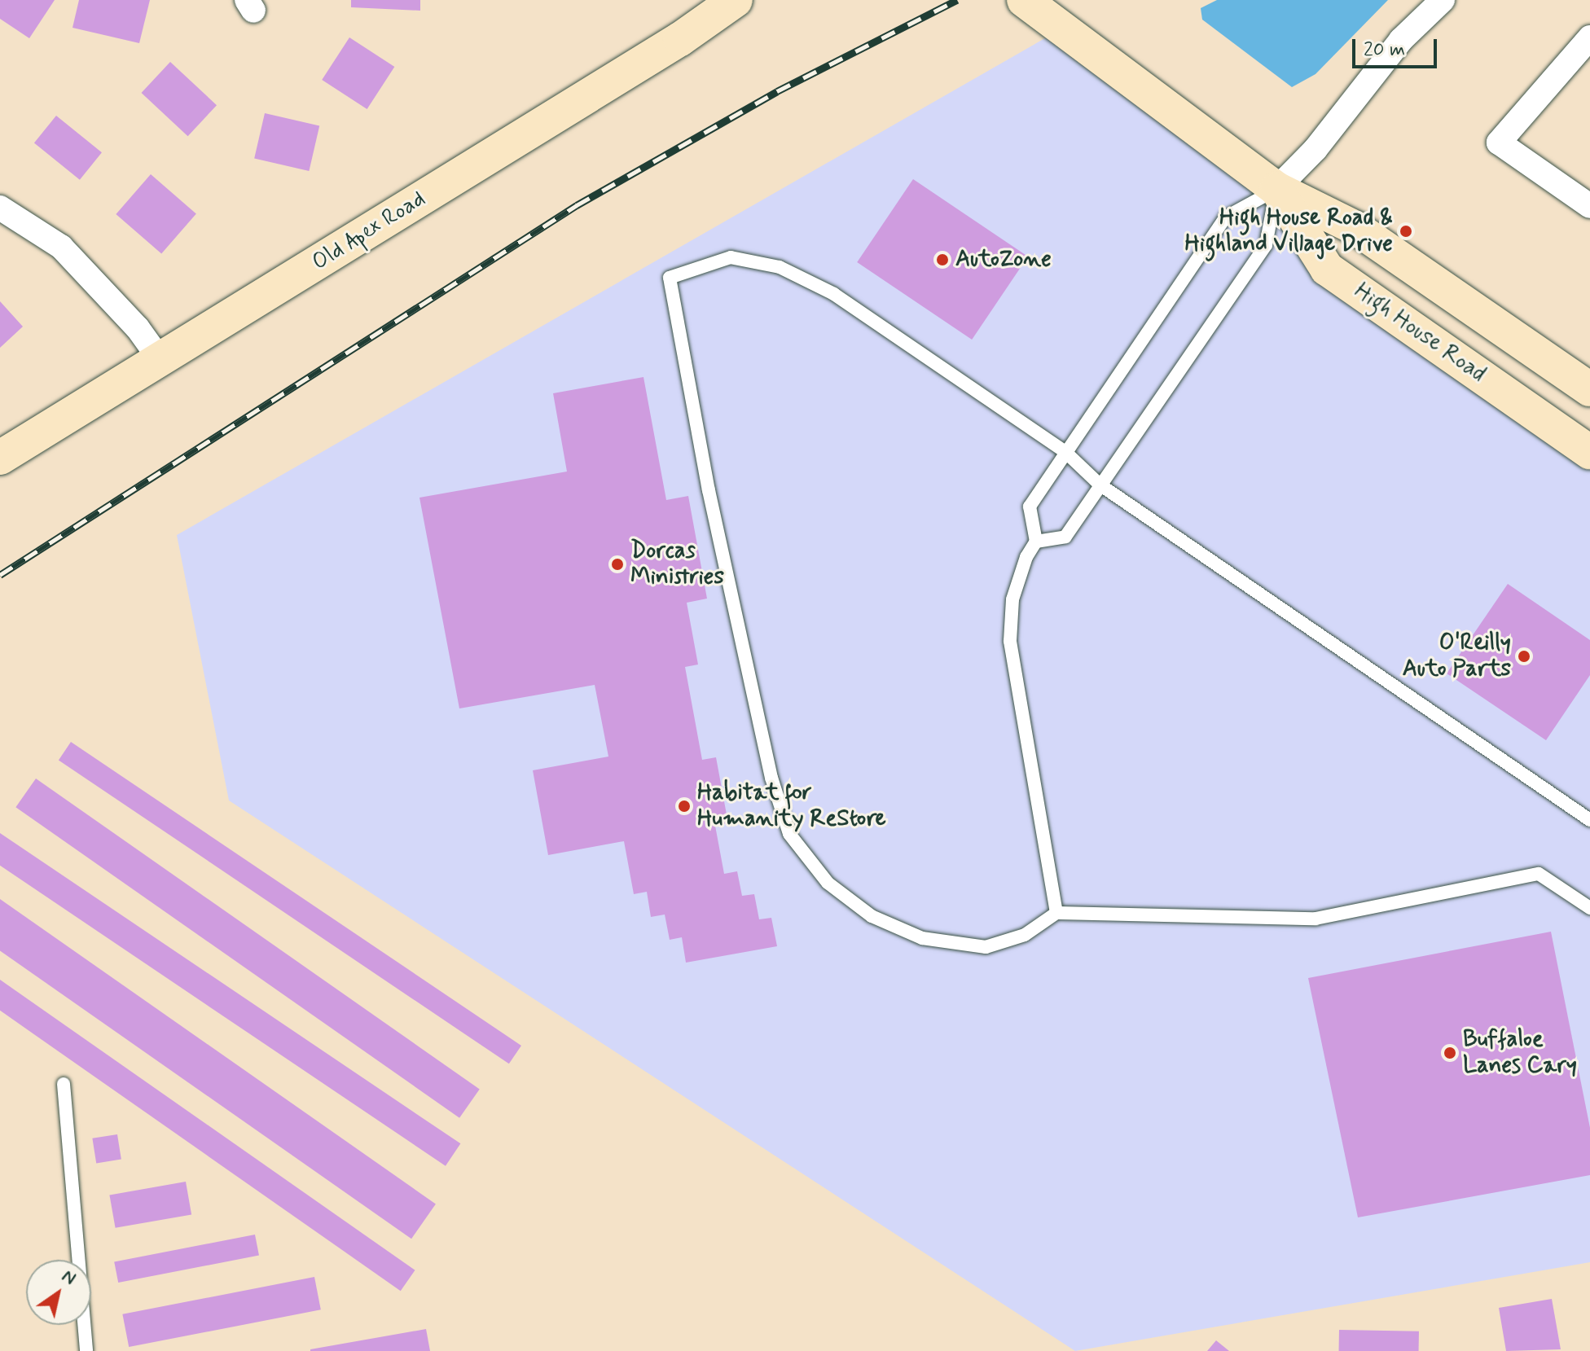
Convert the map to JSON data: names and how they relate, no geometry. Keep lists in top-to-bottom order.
{
  "streets": {
    "main road": ["Old Apex Road", "High House Road"]
  },
  "places": [
    "High House Road & Highland Village Drive",
    "AutoZone",
    "Dorcas Ministries",
    "O'Reilly Auto Parts",
    "Habitat for Humanity ReStore",
    "Buffaloe Lanes Cary"
  ],
  "scale_bar": "20 m",
  "north": "top right"
}
